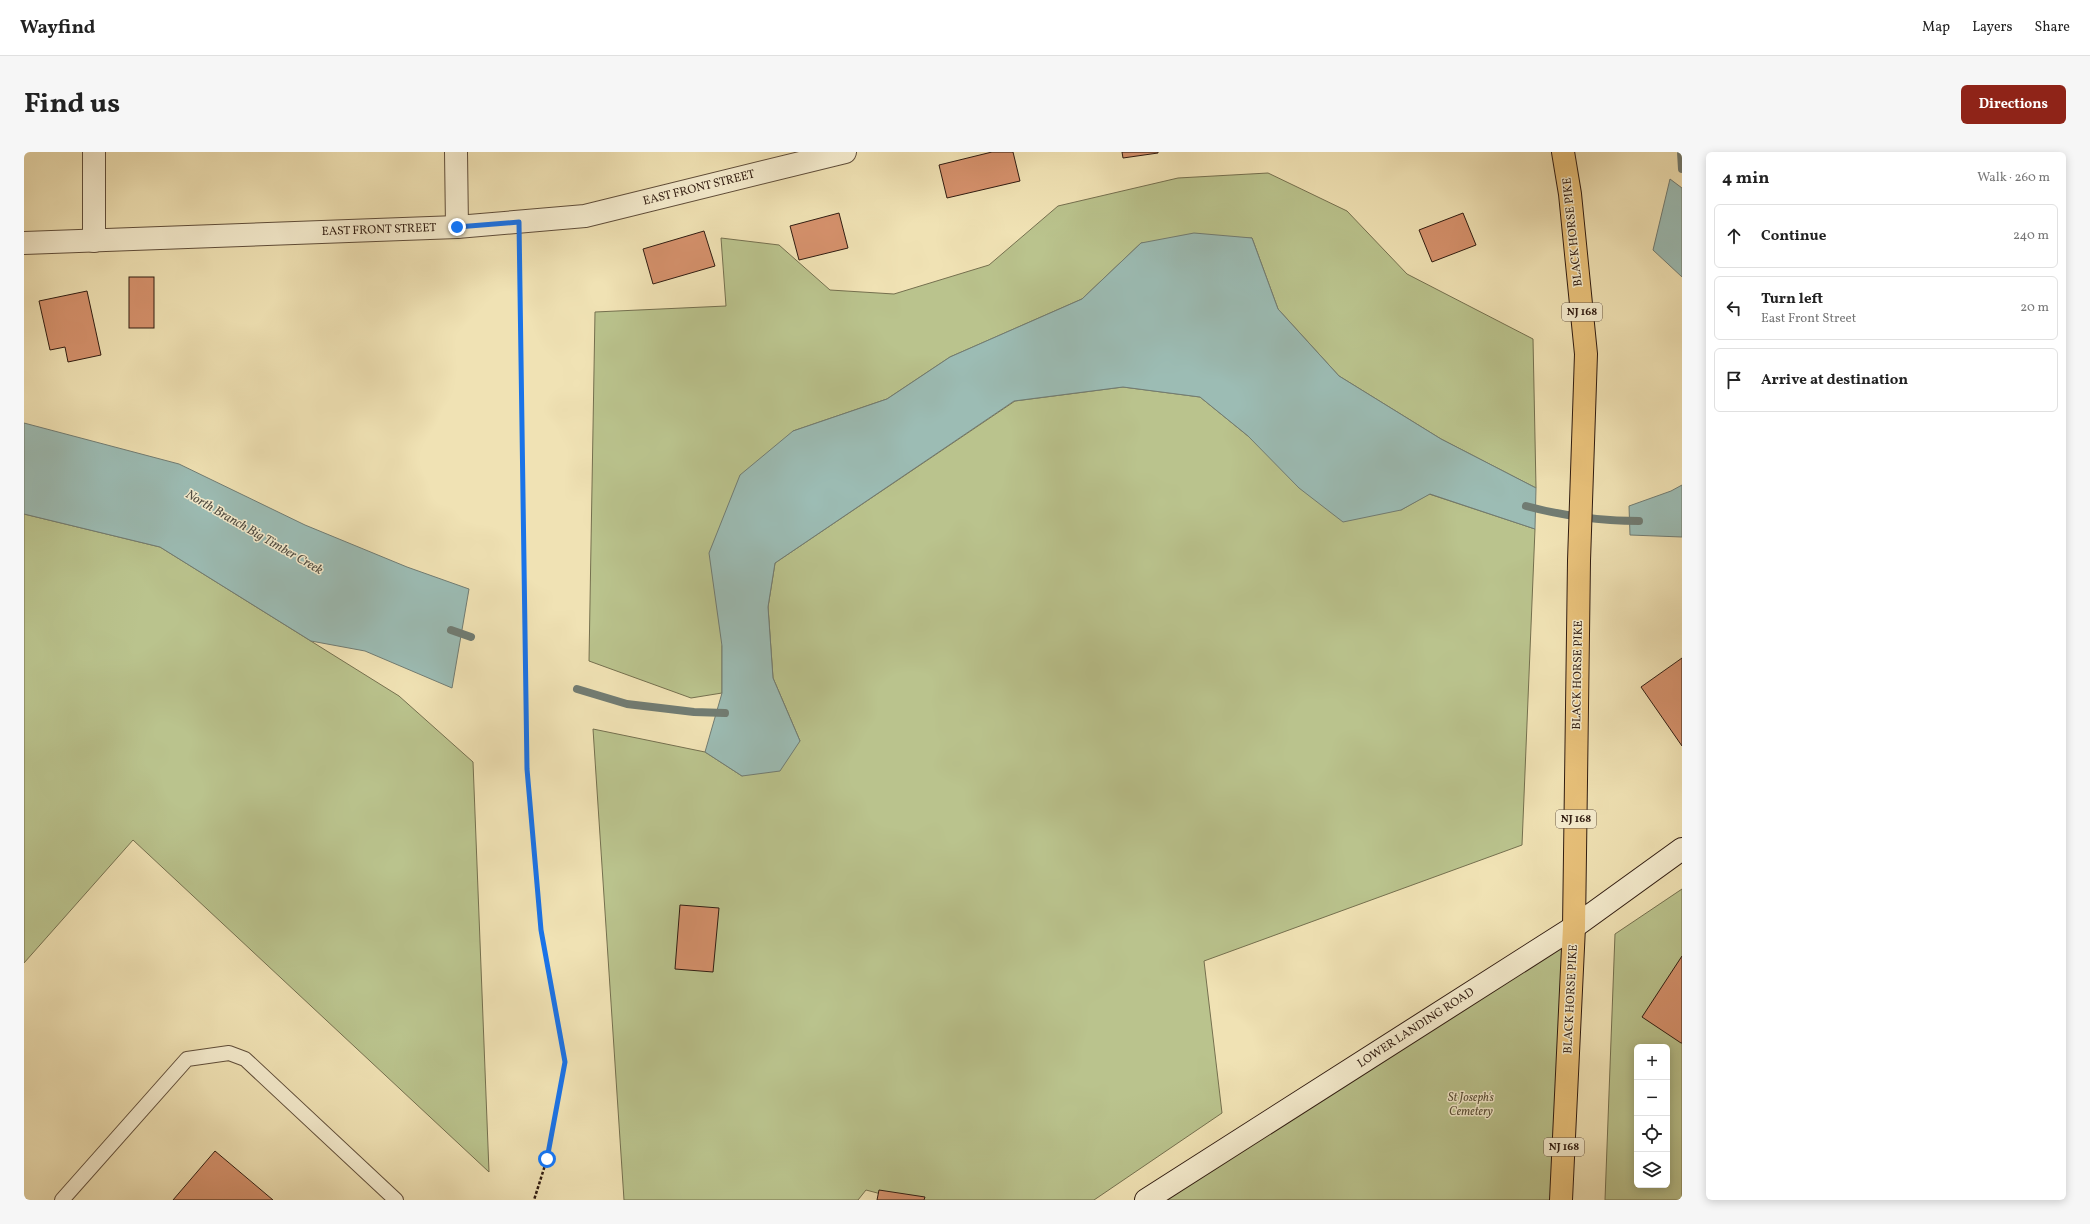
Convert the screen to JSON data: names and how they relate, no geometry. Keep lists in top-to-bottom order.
{
  "streets": {
    "main road": ["BLACK HORSE PIKE", "NJ 168"],
    "street": ["EAST FRONT STREET", "LOWER LANDING ROAD"]
  },
  "crossings": [
    ["BLACK HORSE PIKE", "LOWER LANDING ROAD"]
  ],
  "water": ["North Branch Big Timber Creek"],
  "parks": ["St Joseph's Cemetery"],
  "page": {
    "header": "Wayfind",
    "nav": ["Map", "Layers", "Share"],
    "title": "Find us",
    "buttons": "Directions",
    "heading": ["4 min", "Walk · 260 m"],
    "list": [
      ["Continue", "240 m"],
      ["Turn left", "East Front Street", "20 m"],
      "Arrive at destination"
    ],
    "map_buttons": ["+", "−"]
  }
}
